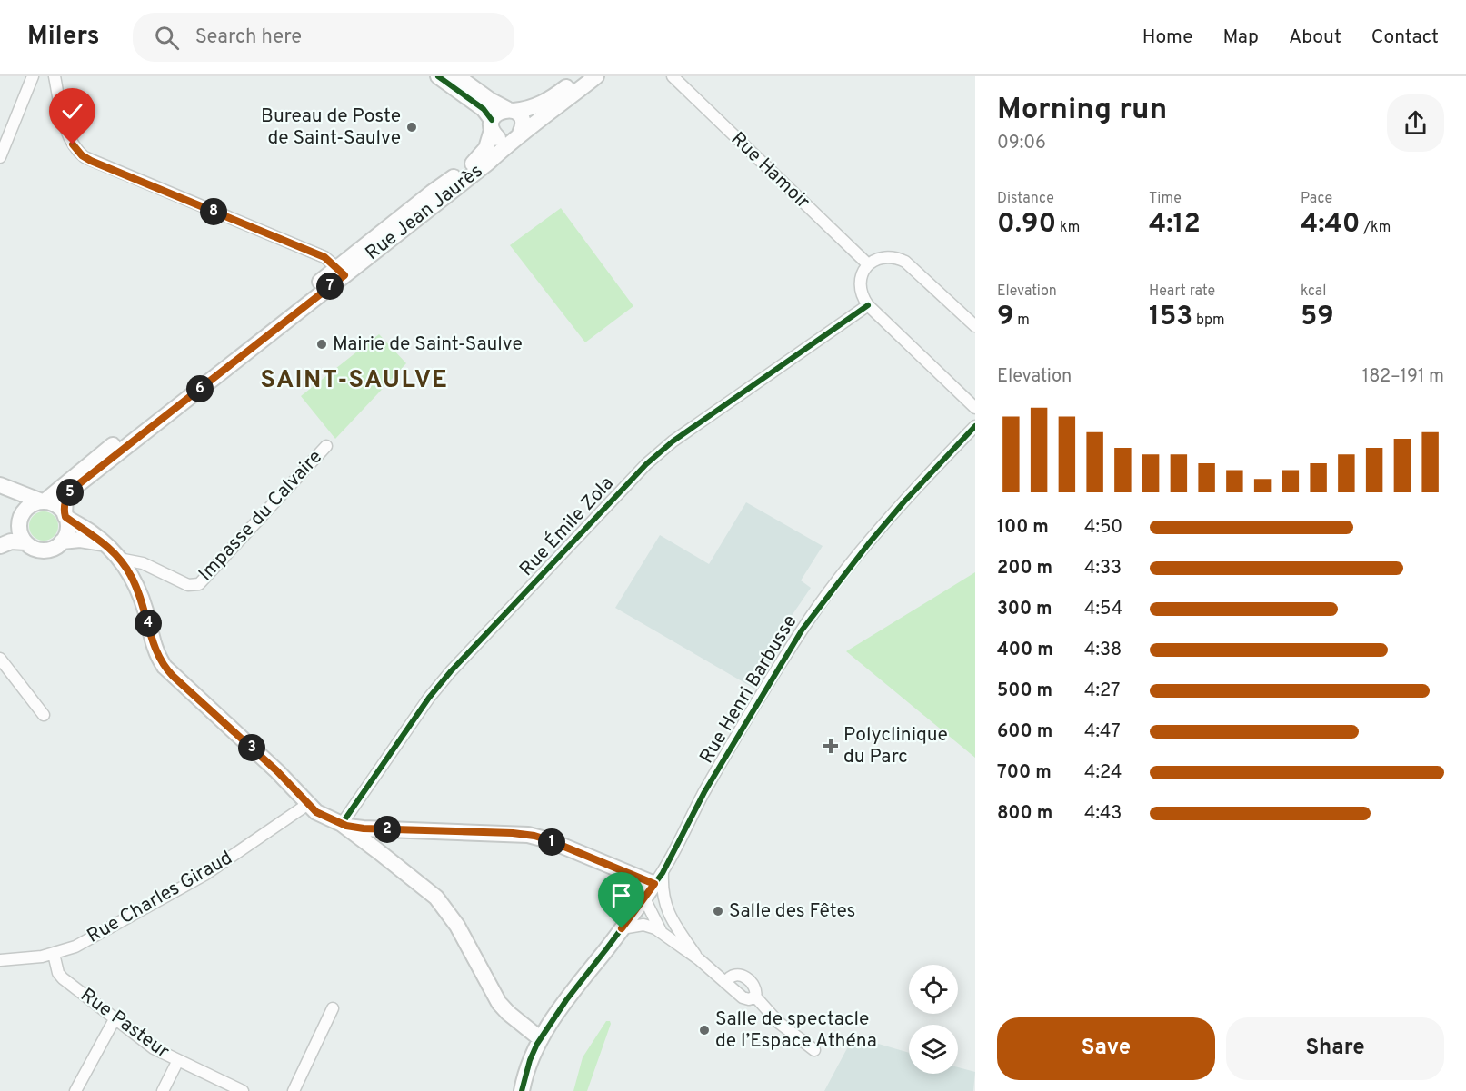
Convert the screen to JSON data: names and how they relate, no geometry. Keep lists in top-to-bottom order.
{
  "streets": {
    "main road": ["Rue Jean Jaurès"],
    "street": [
      "Rue Hamoir",
      "Impasse du Calvaire",
      "Rue Émile Zola",
      "Rue Henri Barbusse",
      "Rue Charles Giraud",
      "Rue Pasteur"
    ]
  },
  "crossings": [
    ["Rue Charles Giraud", "Rue Pasteur"]
  ],
  "districts": ["SAINT-SAULVE"],
  "places": {
    "other": [
      "Bureau de Poste de Saint-Saulve",
      "Mairie de Saint-Saulve",
      "Salle des Fêtes",
      "Salle de spectacle de l’Espace Athéna"
    ],
    "health": ["Polyclinique du Parc"]
  },
  "page": {
    "header": "Milers",
    "search": "Search here",
    "nav": [
      "Home",
      "Map",
      "About",
      "Contact"
    ],
    "heading": ["Morning run", "09:06"],
    "stats": [
      ["Distance", "0.90 km"],
      ["Time", "4:12"],
      ["Pace", "4:40 /km"],
      ["Elevation", "9 m"],
      ["Heart rate", "153 bpm"],
      ["kcal", "59"]
    ],
    "pins": [
      "8",
      "7",
      "6",
      "5",
      "4",
      "3",
      "2",
      "1"
    ],
    "chart": ["Elevation", "182–191 m"],
    "list": [
      {
        "name": "100 m",
        "note": "4:50"
      },
      {
        "name": "200 m",
        "note": "4:33"
      },
      {
        "name": "300 m",
        "note": "4:54"
      },
      {
        "name": "400 m",
        "note": "4:38"
      },
      {
        "name": "500 m",
        "note": "4:27"
      },
      {
        "name": "600 m",
        "note": "4:47"
      },
      {
        "name": "700 m",
        "note": "4:24"
      },
      {
        "name": "800 m",
        "note": "4:43"
      }
    ],
    "buttons": ["Save", "Share"]
  }
}
